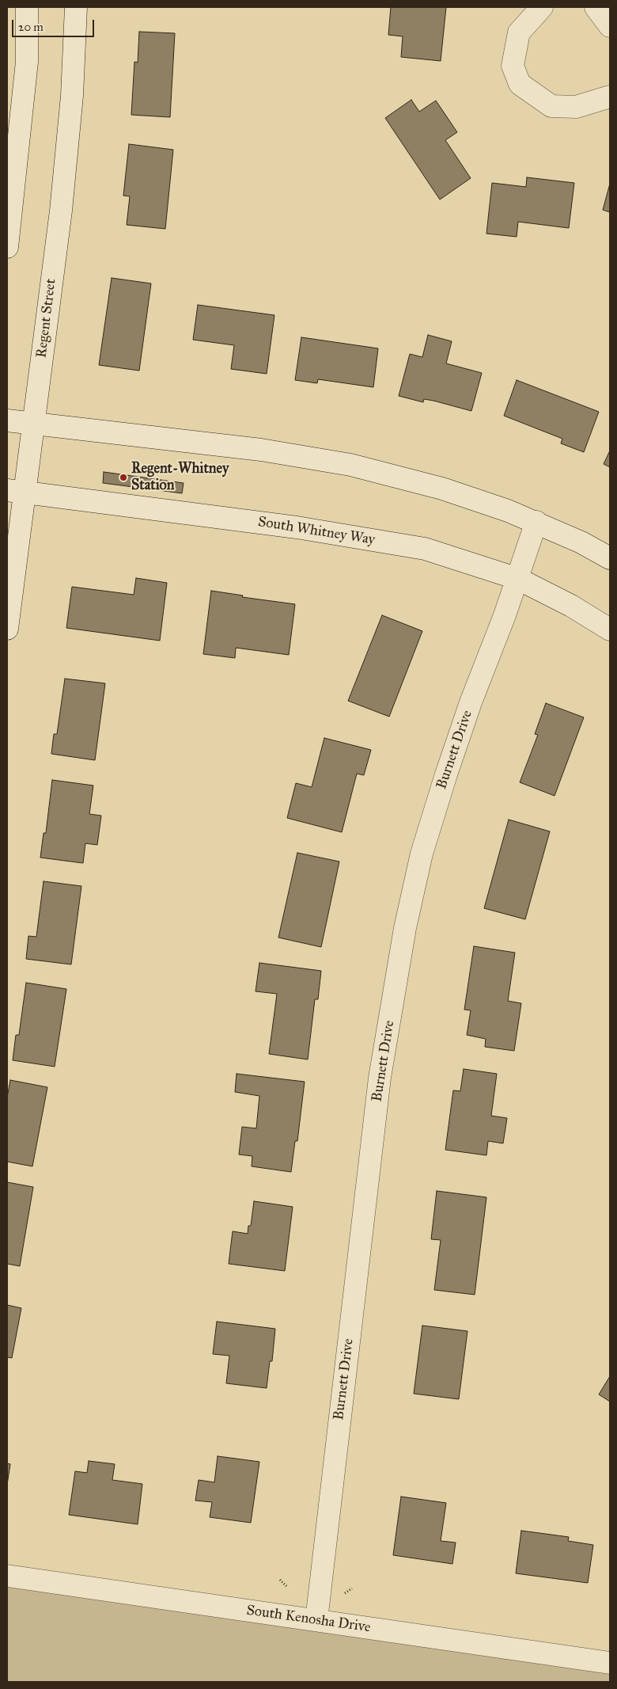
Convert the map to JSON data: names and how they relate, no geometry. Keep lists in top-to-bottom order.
{
  "streets": {
    "street": [
      "Regent Street",
      "South Whitney Way",
      "Burnett Drive",
      "South Kenosha Drive"
    ]
  },
  "crossings": [
    ["Regent Street", "South Whitney Way"],
    ["South Whitney Way", "Burnett Drive"],
    ["Burnett Drive", "South Kenosha Drive"]
  ],
  "places": ["Regent-Whitney Station"],
  "scale_bar": "20 m"
}
